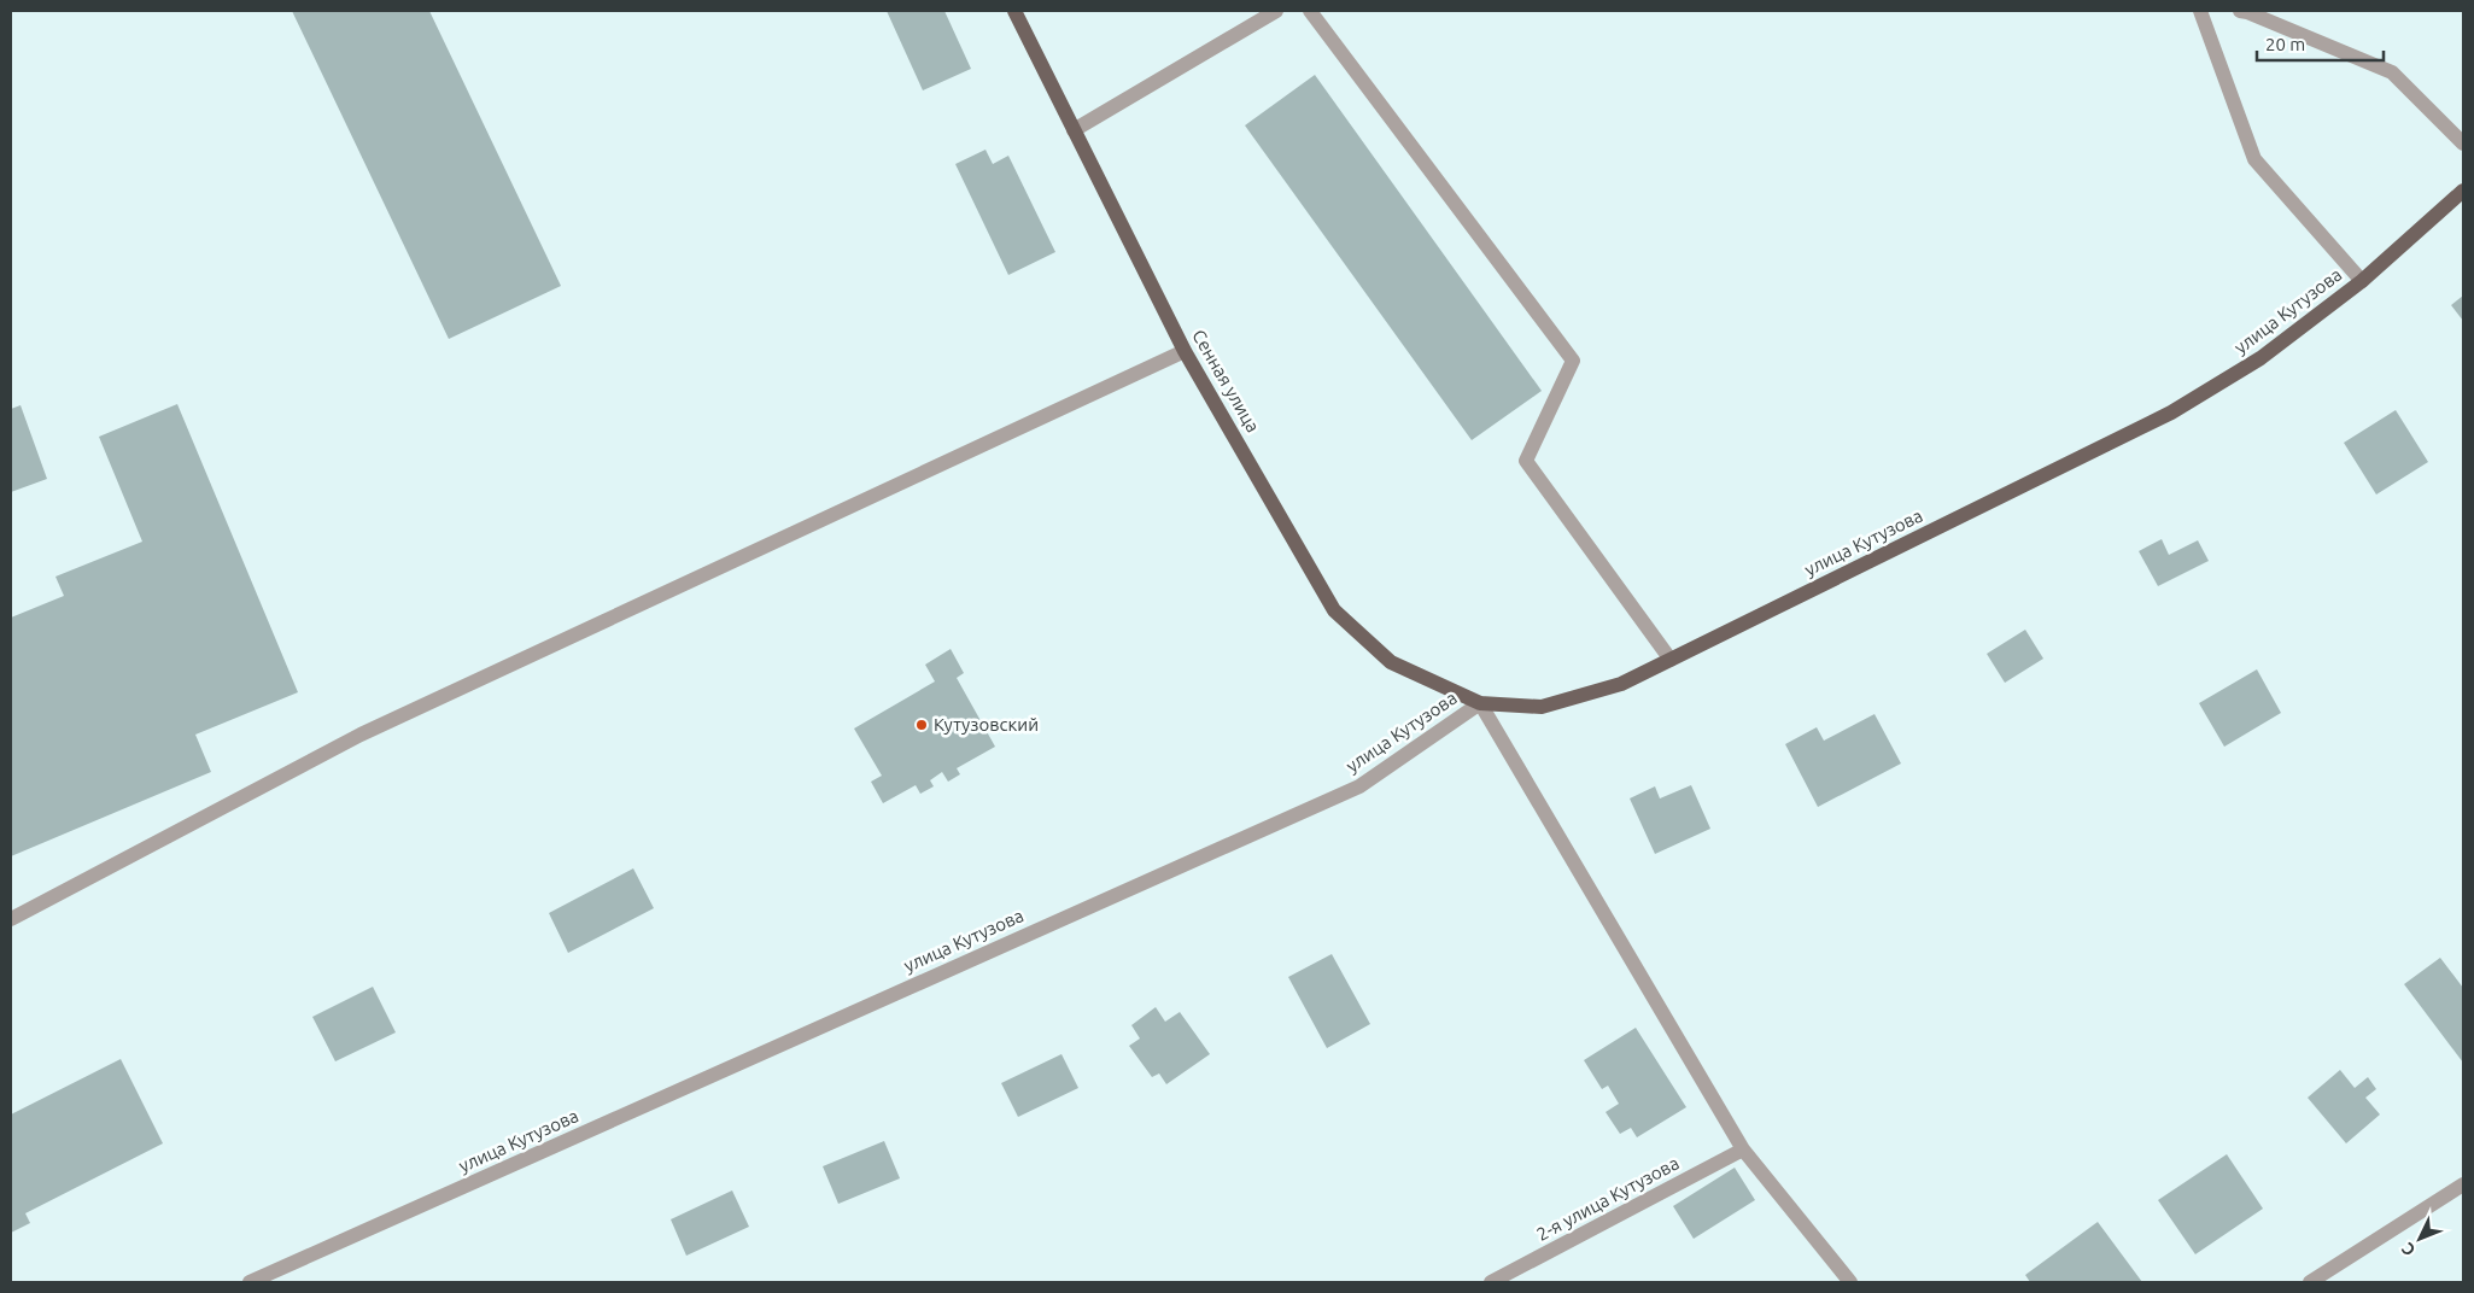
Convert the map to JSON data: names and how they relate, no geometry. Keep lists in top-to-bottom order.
{
  "streets": {
    "main road": ["улица Кутузова", "Сенная улица"],
    "street": ["2-я улица Кутузова"]
  },
  "crossings": [
    ["улица Кутузова", "Сенная улица"]
  ],
  "places": ["Кутузовский"],
  "scale_bar": "20 m",
  "north": "bottom left"
}
